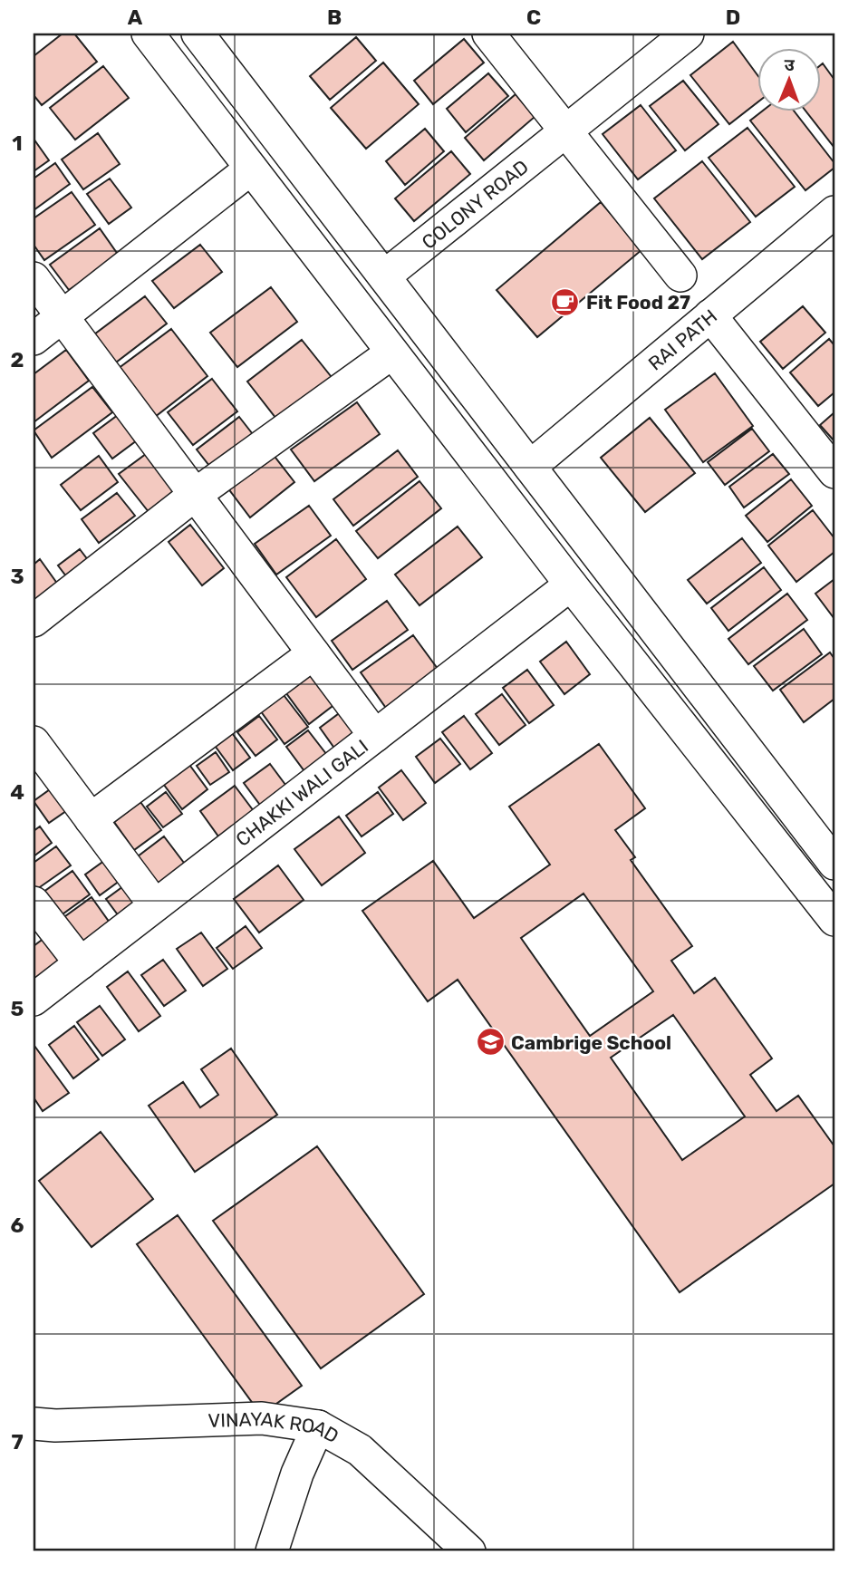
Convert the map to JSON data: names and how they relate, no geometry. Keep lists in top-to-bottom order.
{
  "streets": {
    "street": [
      "COLONY ROAD",
      "RAI PATH",
      "CHAKKI WALI GALI",
      "VINAYAK ROAD"
    ]
  },
  "places": {
    "cafe": ["Fit Food 27"],
    "school or university": ["Cambrige School"]
  },
  "north": "top",
  "grid": {
    "columns": [
      "A",
      "B",
      "C",
      "D"
    ],
    "rows": [
      "1",
      "2",
      "3",
      "4",
      "5",
      "6",
      "7"
    ]
  }
}
